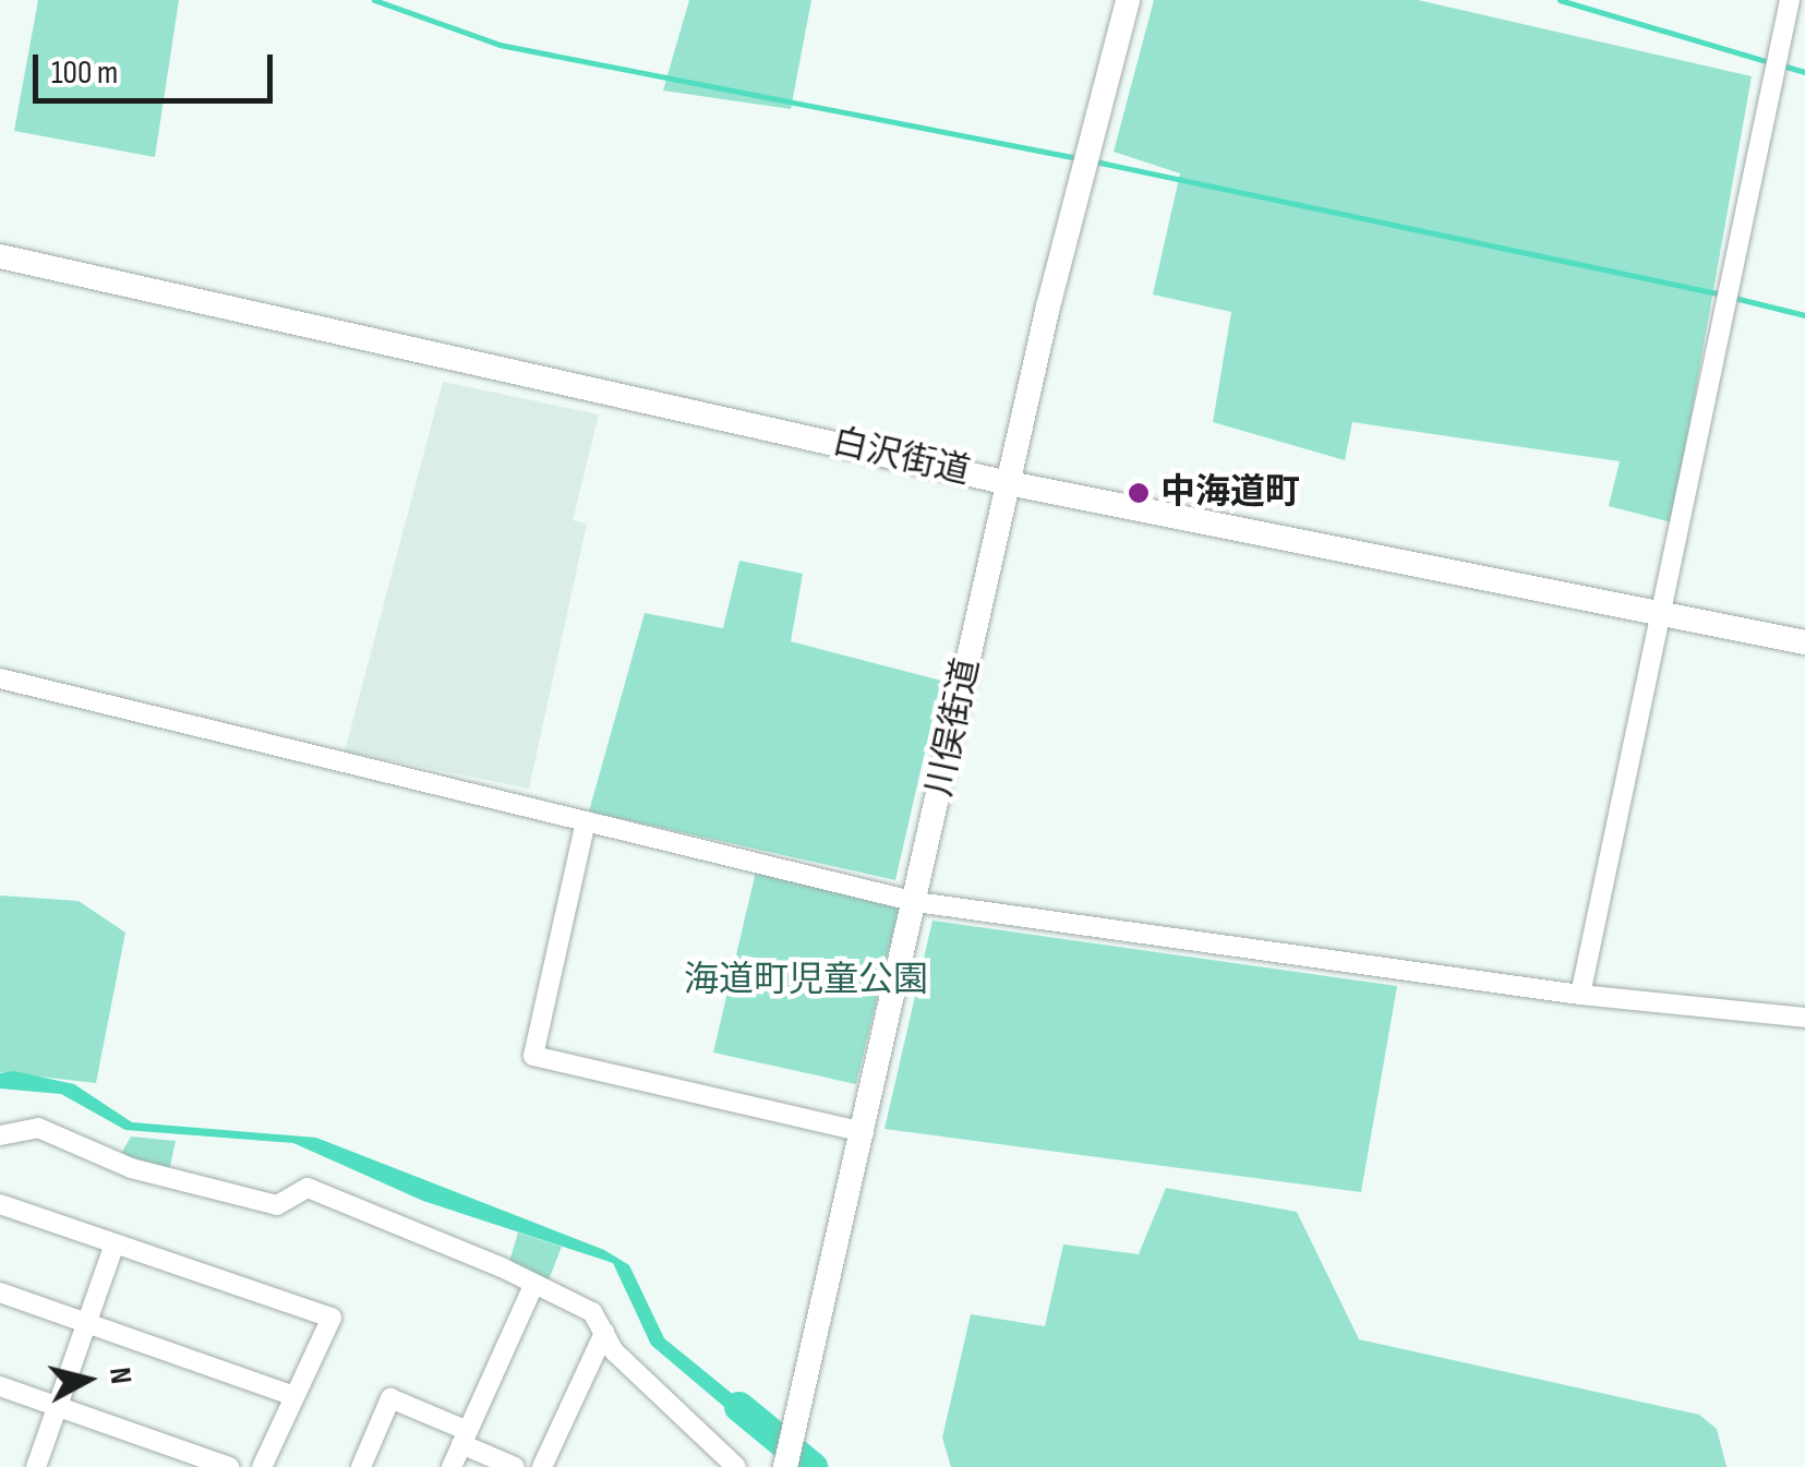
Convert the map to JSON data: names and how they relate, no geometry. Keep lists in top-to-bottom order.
{
  "streets": {
    "main road": ["白沢街道", "川俣街道"]
  },
  "crossings": [
    ["白沢街道", "川俣街道"]
  ],
  "parks": ["海道町児童公園"],
  "places": ["中海道町"],
  "scale_bar": "100 m",
  "north": "right"
}
